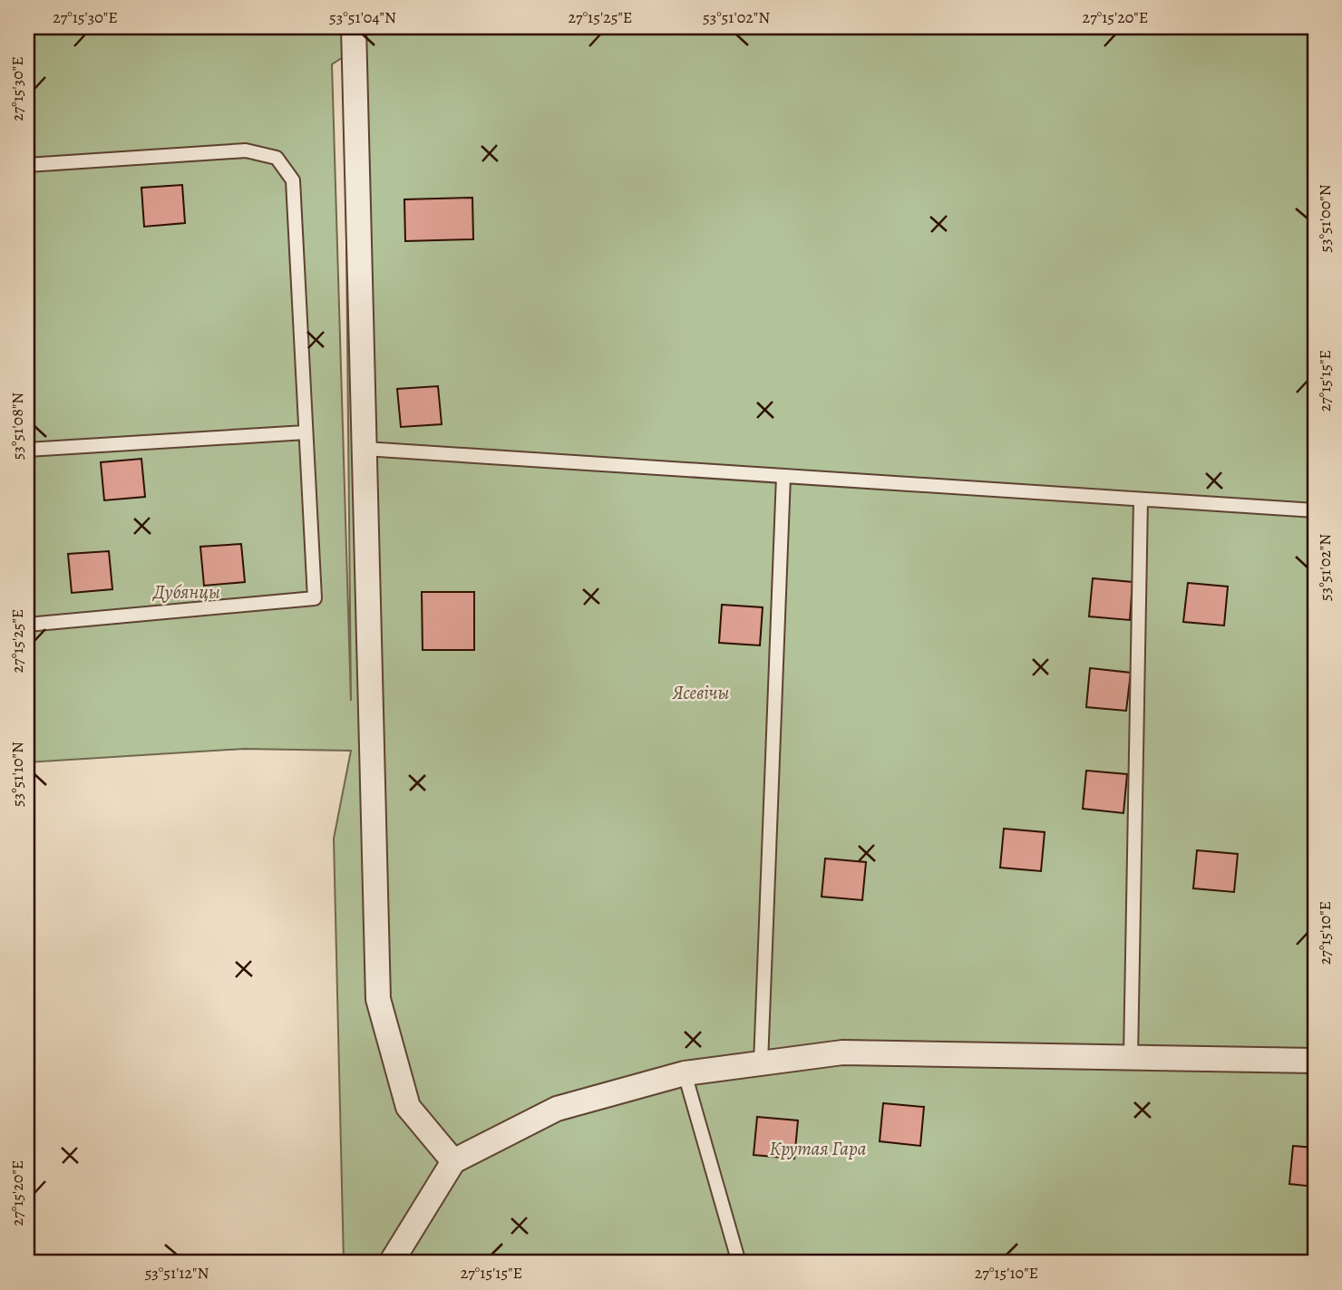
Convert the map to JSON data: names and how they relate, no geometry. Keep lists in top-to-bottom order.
{
  "parks": ["Дубянцы", "Ясевічы", "Крутая Гара"],
  "coordinates": [
    "27°15'30\"E",
    "53°51'04\"N",
    "27°15'25\"E",
    "53°51'02\"N",
    "27°15'20\"E",
    "53°51'00\"N",
    "27°15'15\"E",
    "53°51'08\"N",
    "53°51'10\"N",
    "27°15'10\"E",
    "53°51'12\"N"
  ]
}
